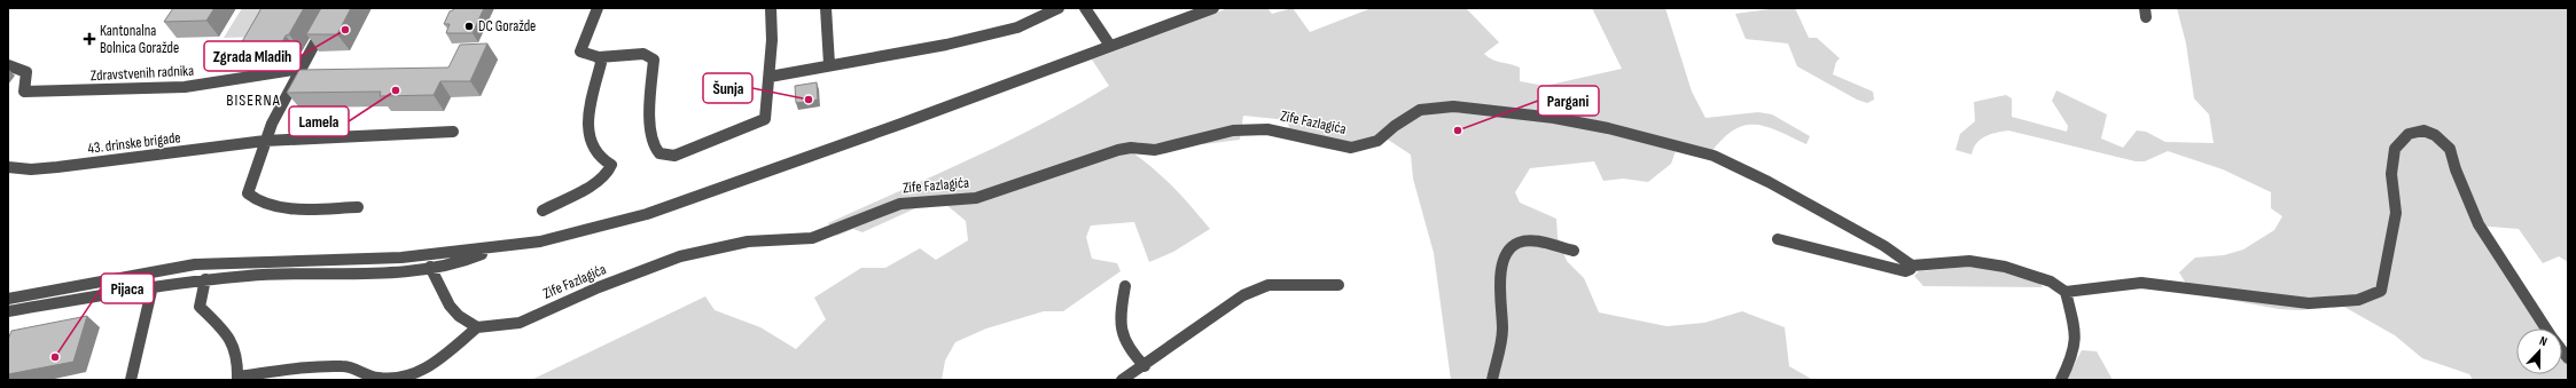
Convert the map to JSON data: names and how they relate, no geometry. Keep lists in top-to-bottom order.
{
  "streets": {
    "street": ["Zdravstvenih radnika", "Zife Fazlagića", "43. drinske brigade"]
  },
  "districts": ["BISERNA"],
  "places": {
    "other": [
      "DC Goražde",
      "Zgrada Mladih",
      "Lamela",
      "Šunja",
      "Pargani",
      "Pijaca"
    ],
    "health": ["Kantonalna Bolnica Goražde"]
  },
  "north": "top"
}
